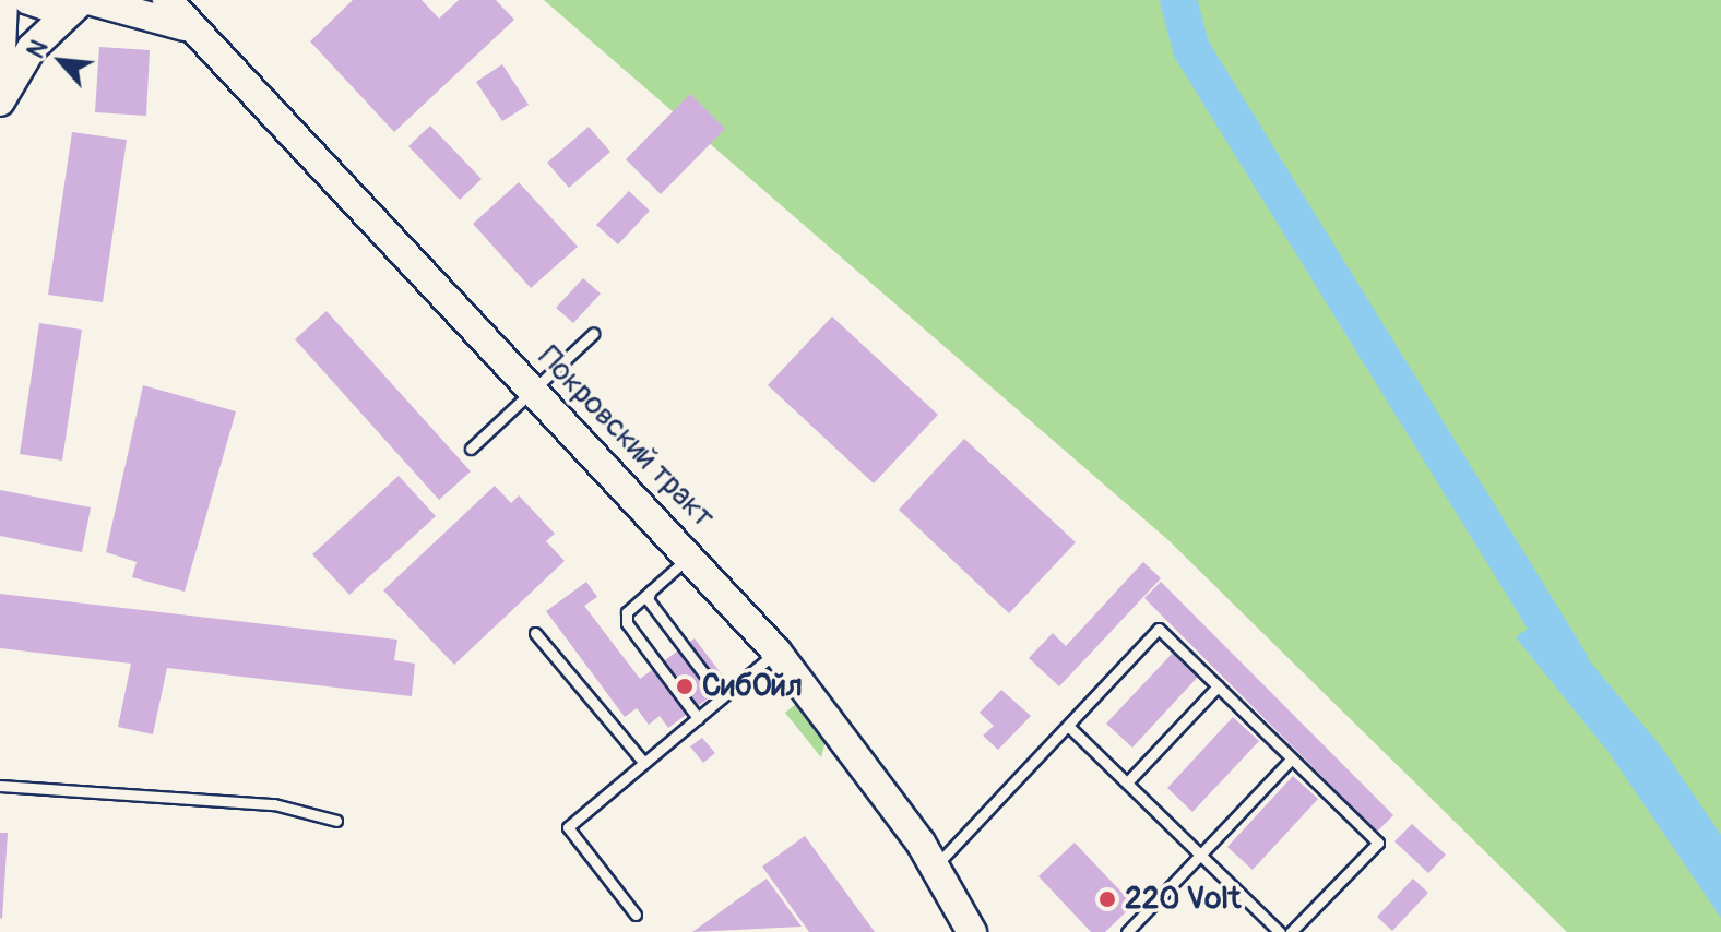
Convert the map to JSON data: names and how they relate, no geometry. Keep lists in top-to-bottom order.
{
  "streets": {
    "main road": ["Покровский тракт"]
  },
  "places": ["СибОйл", "220 Volt"],
  "north": "top left"
}
